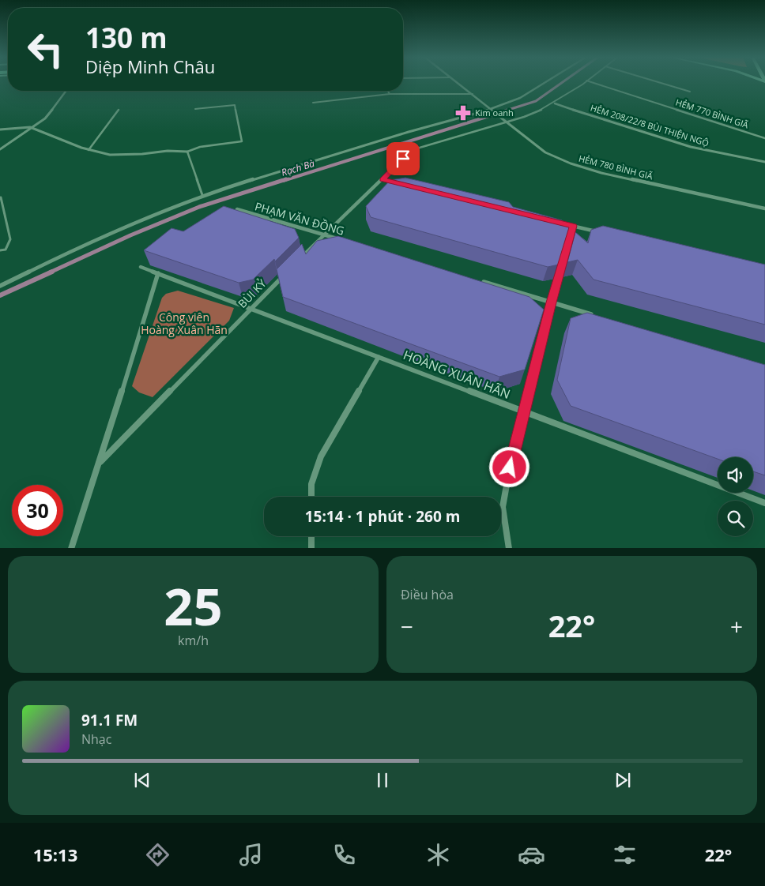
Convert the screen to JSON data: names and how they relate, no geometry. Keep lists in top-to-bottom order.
{
  "streets": {
    "street": [
      "HẺM 208/22/8 BÙI THIỆN NGỘ",
      "HẺM 780 BÌNH GIÃ",
      "PHẠM VĂN ĐỒNG",
      "BÙI KỶ",
      "HOÀNG XUÂN HÃN"
    ],
    "lane": ["HẺM 770 BÌNH GIÃ"]
  },
  "crossings": [
    ["BÙI KỶ", "HOÀNG XUÂN HÃN"]
  ],
  "water": ["Rạch Bà"],
  "parks": ["Công viên Hoàng Xuân Hãn"],
  "places": {
    "pharmacy": ["Kim oanh"]
  },
  "page": {
    "turn": ["130 m", "Diệp Minh Châu"],
    "limit": "30",
    "trip": "15:14 · 1 phút · 260 m",
    "tile": [
      ["25", "km/h"],
      "Điều hòa"
    ],
    "heat": ["−", "22°", "+"],
    "song": ["91.1 FM", "Nhạc"],
    "tabs": ["15:13", "22°"]
  }
}
